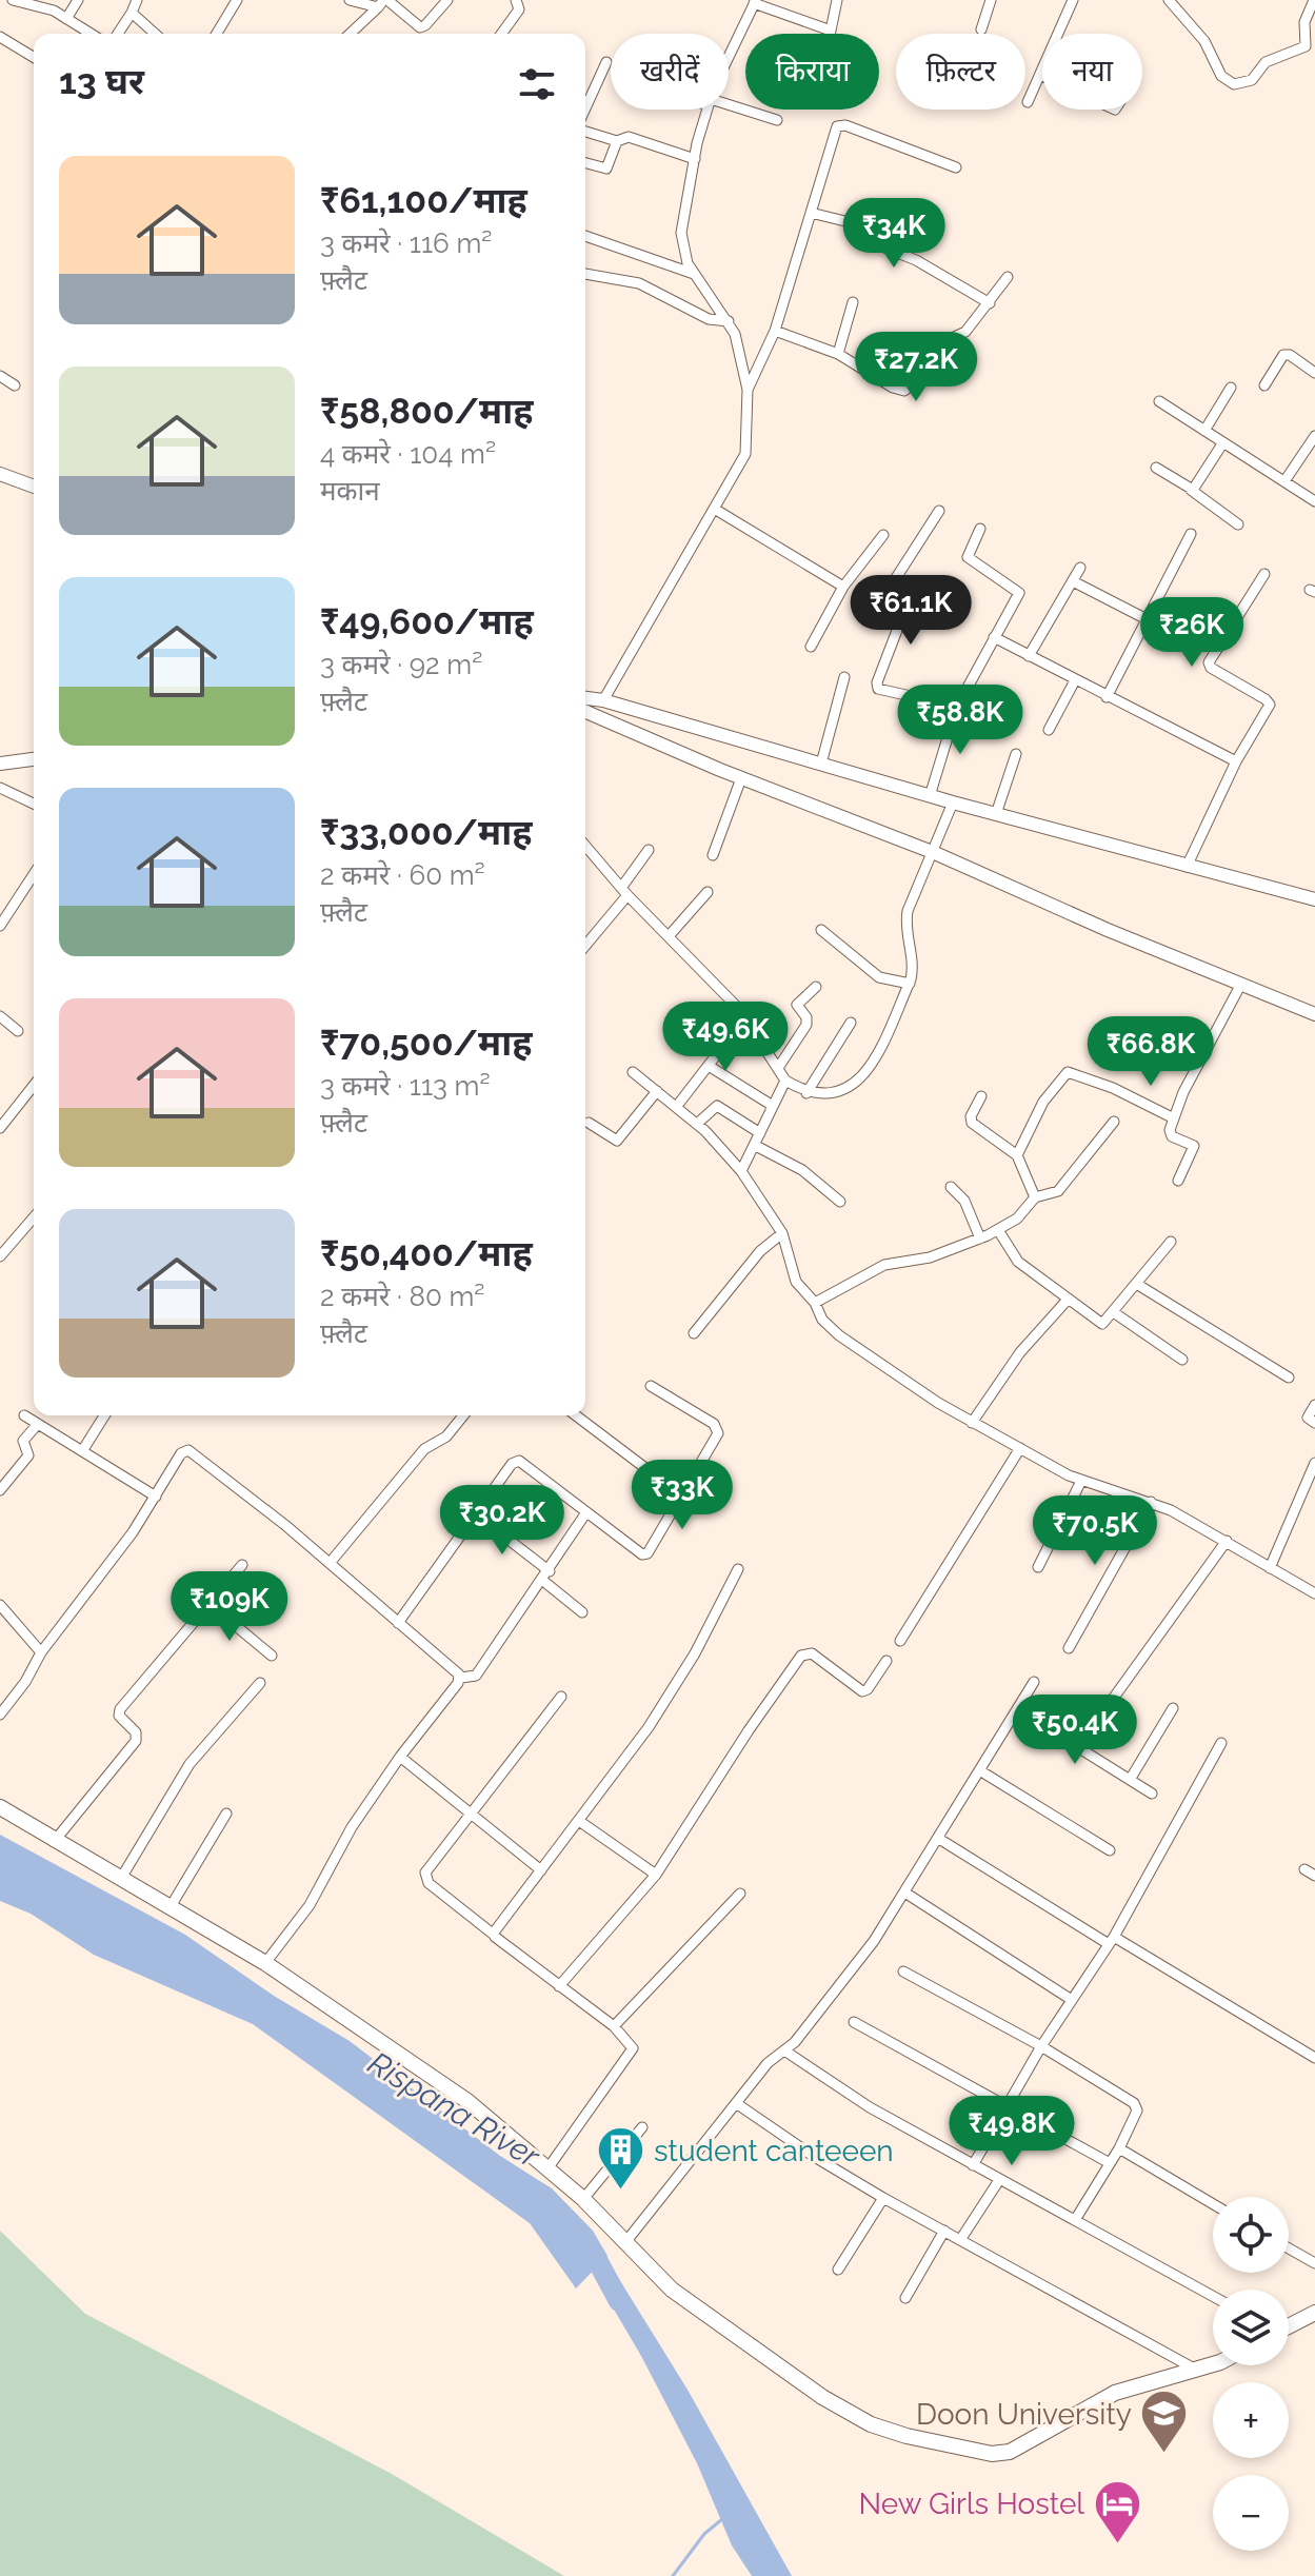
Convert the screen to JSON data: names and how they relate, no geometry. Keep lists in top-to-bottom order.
{
  "water": ["Rispana River"],
  "places": {
    "building": ["student canteeen"],
    "school or university": ["Doon University"],
    "hotel": ["New Girls Hostel"]
  },
  "page": {
    "chip": [
      "खरीदें",
      "किराया",
      "फ़िल्टर",
      "नया"
    ],
    "heading": "13 घर",
    "list": [
      {
        "name": "₹61,100/माह",
        "note": "3 कमरे · 116 m² · फ़्लैट"
      },
      {
        "name": "₹58,800/माह",
        "note": "4 कमरे · 104 m² · मकान"
      },
      {
        "name": "₹49,600/माह",
        "note": "3 कमरे · 92 m² · फ़्लैट"
      },
      {
        "name": "₹33,000/माह",
        "note": "2 कमरे · 60 m² · फ़्लैट"
      },
      {
        "name": "₹70,500/माह",
        "note": "3 कमरे · 113 m² · फ़्लैट"
      },
      {
        "name": "₹50,400/माह",
        "note": "2 कमरे · 80 m² · फ़्लैट"
      }
    ],
    "price": [
      "₹34K",
      "₹27.2K",
      "₹61.1K",
      "₹26K",
      "₹58.8K",
      "₹49.6K",
      "₹66.8K",
      "₹33K",
      "₹30.2K",
      "₹70.5K",
      "₹109K",
      "₹50.4K",
      "₹49.8K"
    ],
    "map_buttons": ["+", "−"]
  }
}
